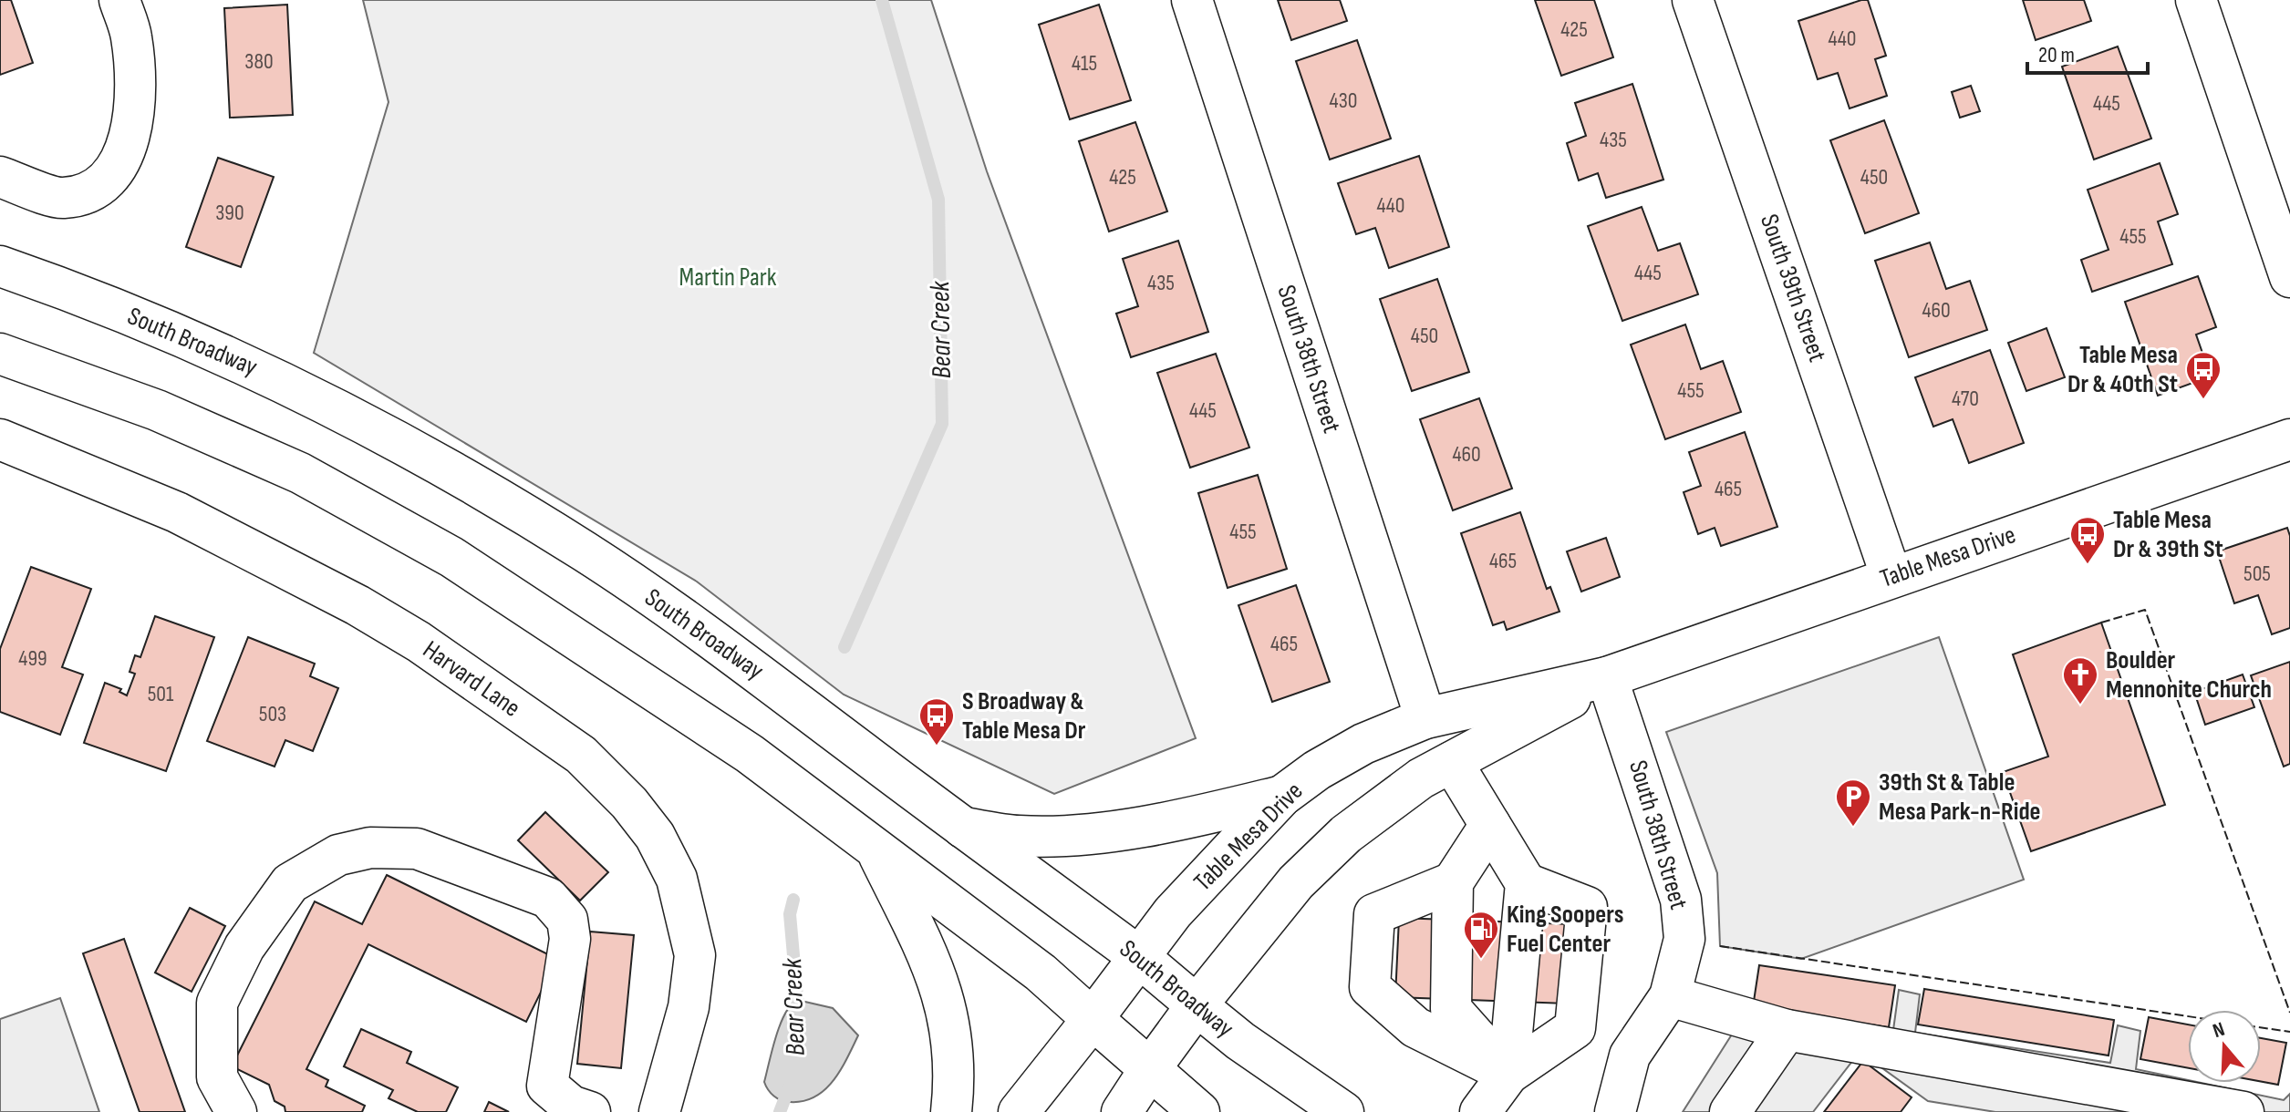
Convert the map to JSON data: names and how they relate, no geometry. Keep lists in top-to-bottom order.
{
  "streets": {
    "main road": [
      "South 39th Street",
      "South Broadway",
      "South 38th Street",
      "Table Mesa Drive",
      "Harvard Lane"
    ]
  },
  "crossings": [
    ["South 39th Street", "Table Mesa Drive"],
    ["South Broadway", "Table Mesa Drive"],
    ["South 38th Street", "Table Mesa Drive"]
  ],
  "water": ["Bear Creek"],
  "parks": ["Martin Park"],
  "places": {
    "bus stop": ["Table Mesa Dr & 40th St", "Table Mesa Dr & 39th St", "S Broadway & Table Mesa Dr"],
    "church": ["Boulder Mennonite Church"],
    "parking": ["39th St & Table Mesa Park-n-Ride"],
    "fuel station": ["King Soopers Fuel Center"]
  },
  "house_numbers": [
    "425",
    "440",
    "380",
    "415",
    "430",
    "445",
    "435",
    "425",
    "450",
    "440",
    "390",
    "455",
    "445",
    "435",
    "460",
    "450",
    "455",
    "470",
    "445",
    "460",
    "465",
    "455",
    "465",
    "505",
    "465",
    "499",
    "501",
    "503"
  ],
  "scale_bar": "20 m",
  "north": "top"
}
